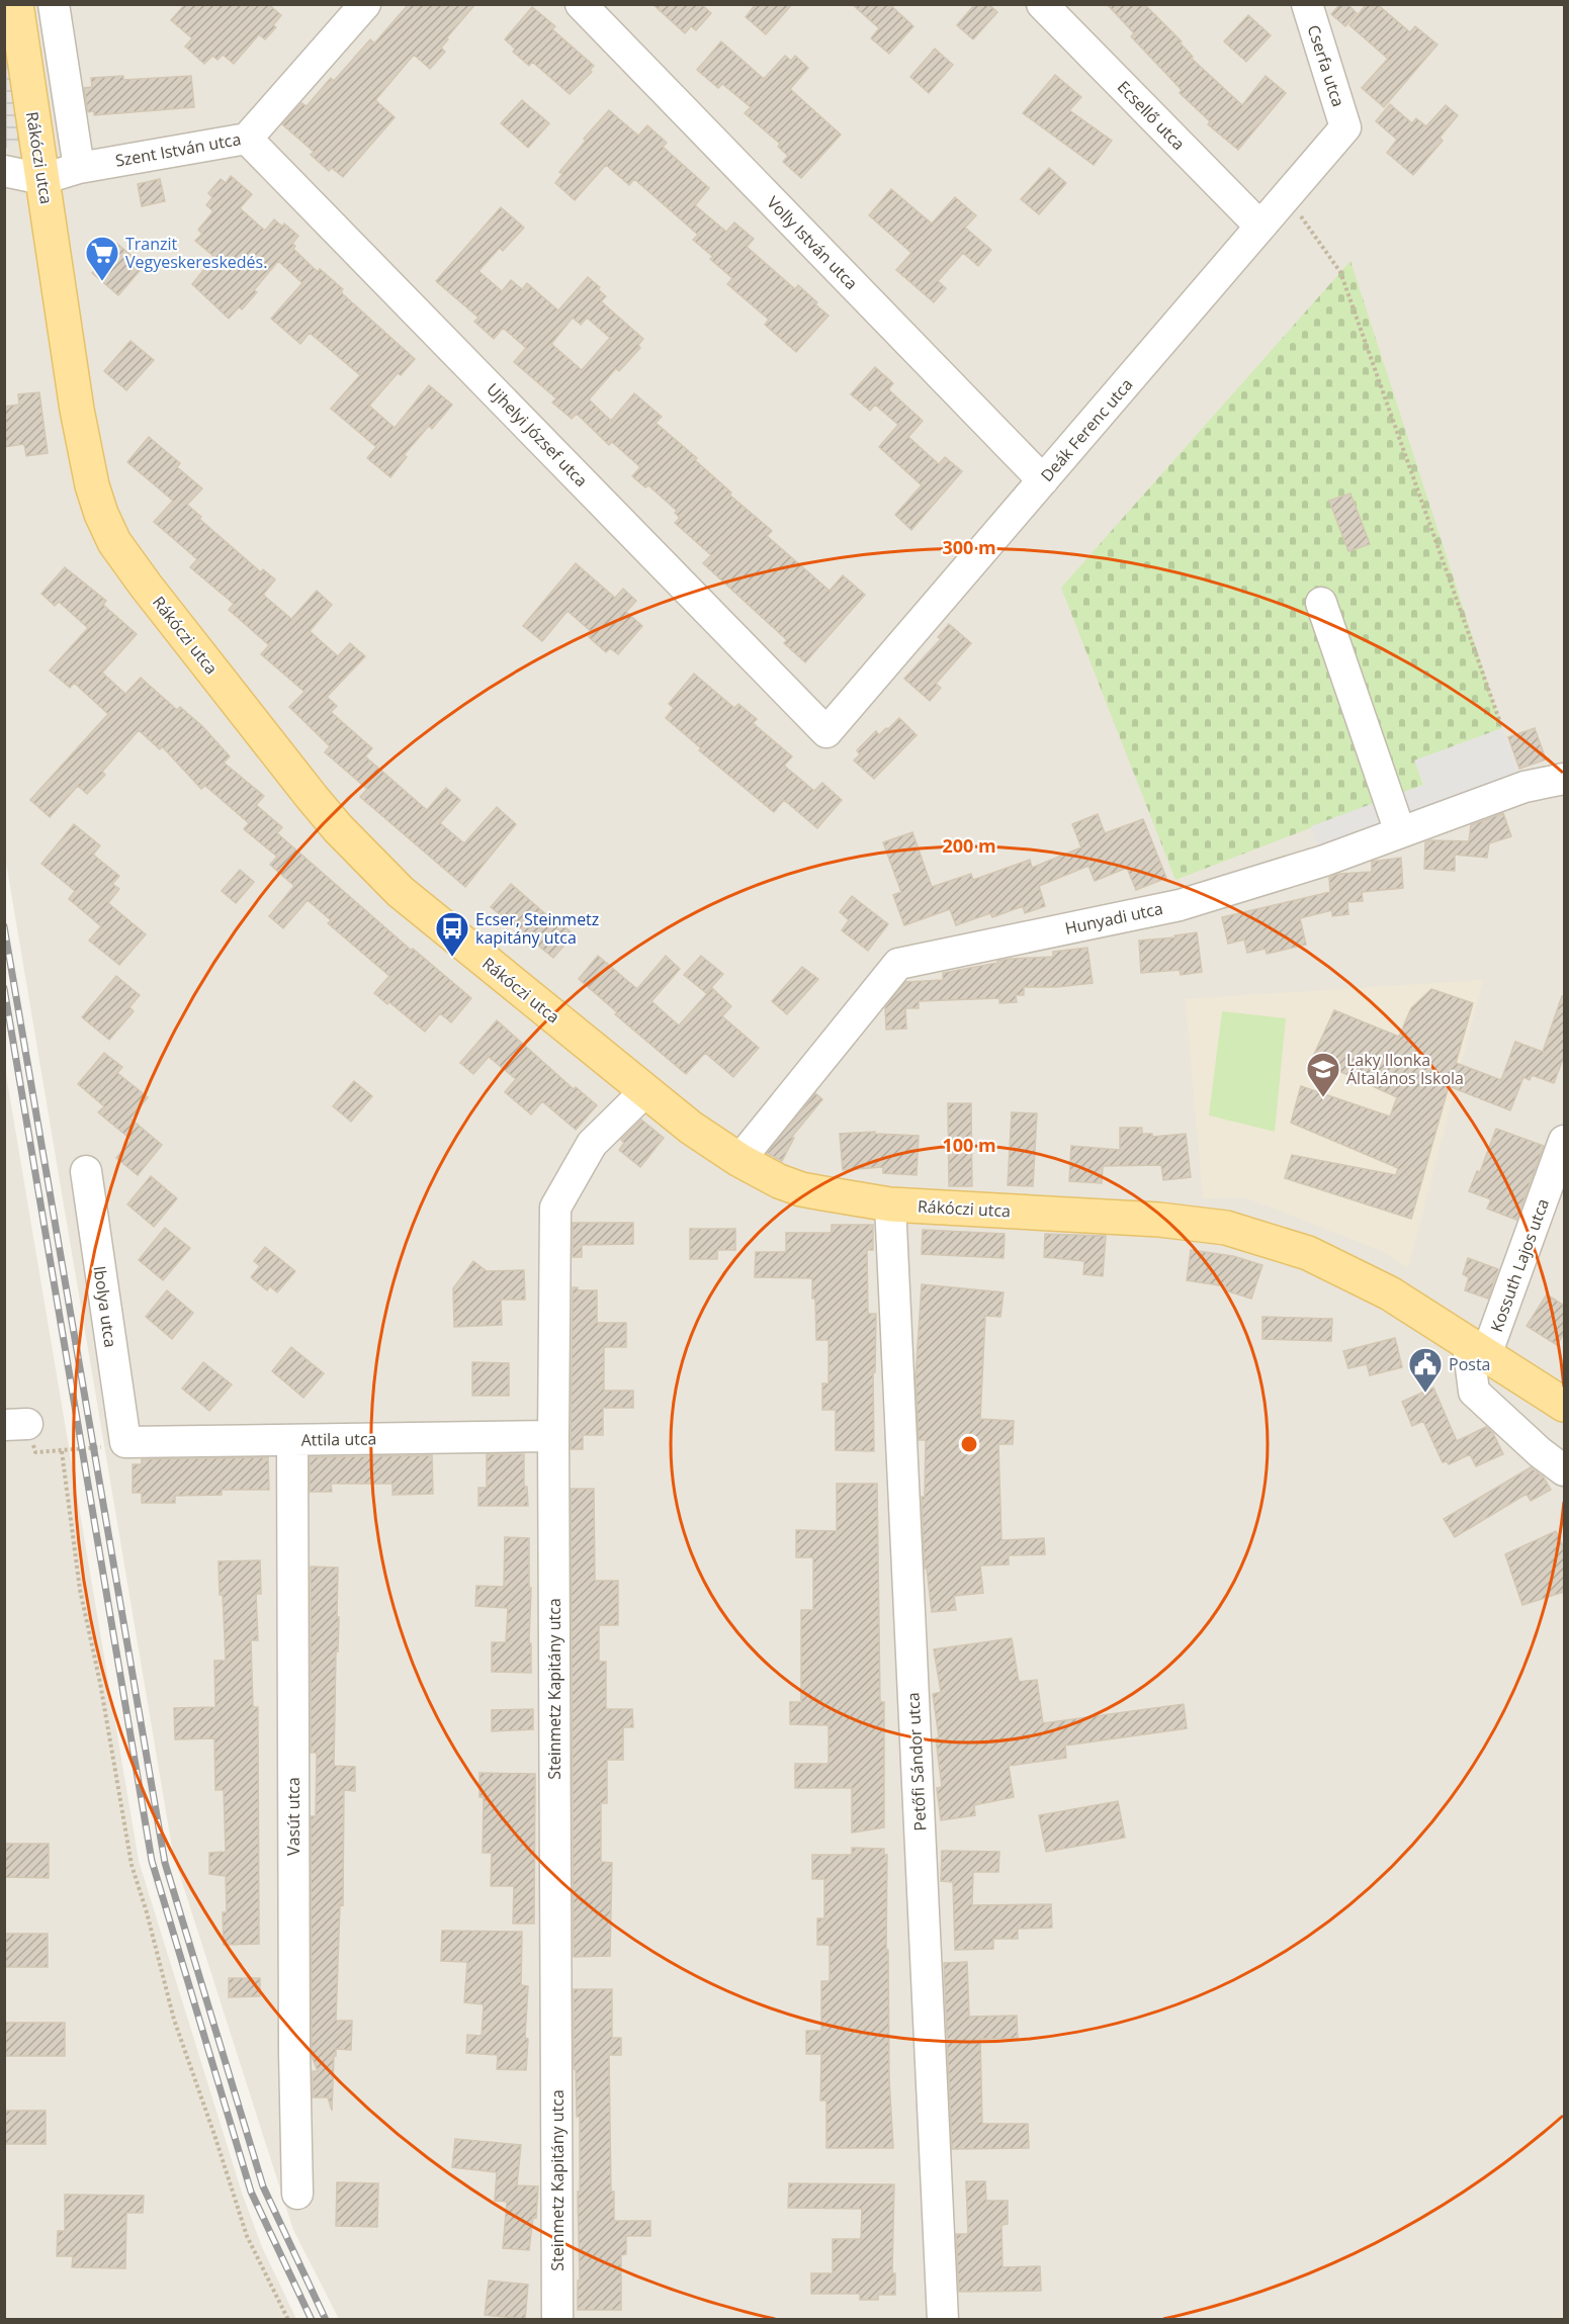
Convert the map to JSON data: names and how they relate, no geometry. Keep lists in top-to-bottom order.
{
  "streets": {
    "main road": ["Rákóczi utca"],
    "street": [
      "Cserfa utca",
      "Ecsellő utca",
      "Szent István utca",
      "Volly István utca",
      "Deák Ferenc utca",
      "Ujhelyi József utca",
      "Hunyadi utca",
      "Kossuth Lajos utca",
      "Ibolya utca",
      "Attila utca",
      "Steinmetz Kapitány utca",
      "Petőfi Sándor utca",
      "Vasút utca"
    ]
  },
  "crossings": [
    ["Cserfa utca", "Deák Ferenc utca"],
    ["Ecsellő utca", "Deák Ferenc utca"],
    ["Szent István utca", "Rákóczi utca"],
    ["Szent István utca", "Ujhelyi József utca"],
    ["Rákóczi utca", "Hunyadi utca"],
    ["Rákóczi utca", "Kossuth Lajos utca"],
    ["Rákóczi utca", "Steinmetz Kapitány utca"],
    ["Rákóczi utca", "Petőfi Sándor utca"],
    ["Volly István utca", "Deák Ferenc utca"],
    ["Deák Ferenc utca", "Ujhelyi József utca"],
    ["Ibolya utca", "Attila utca"],
    ["Attila utca", "Steinmetz Kapitány utca"],
    ["Attila utca", "Vasút utca"]
  ],
  "places": {
    "supermarket": ["Tranzit Vegyeskereskedés."],
    "bus stop": ["Ecser, Steinmetz kapitány utca"],
    "school or university": ["Laky Ilonka Általános Iskola"],
    "public building": ["Posta"]
  },
  "rings": ["300 m", "200 m", "100 m"]
}
